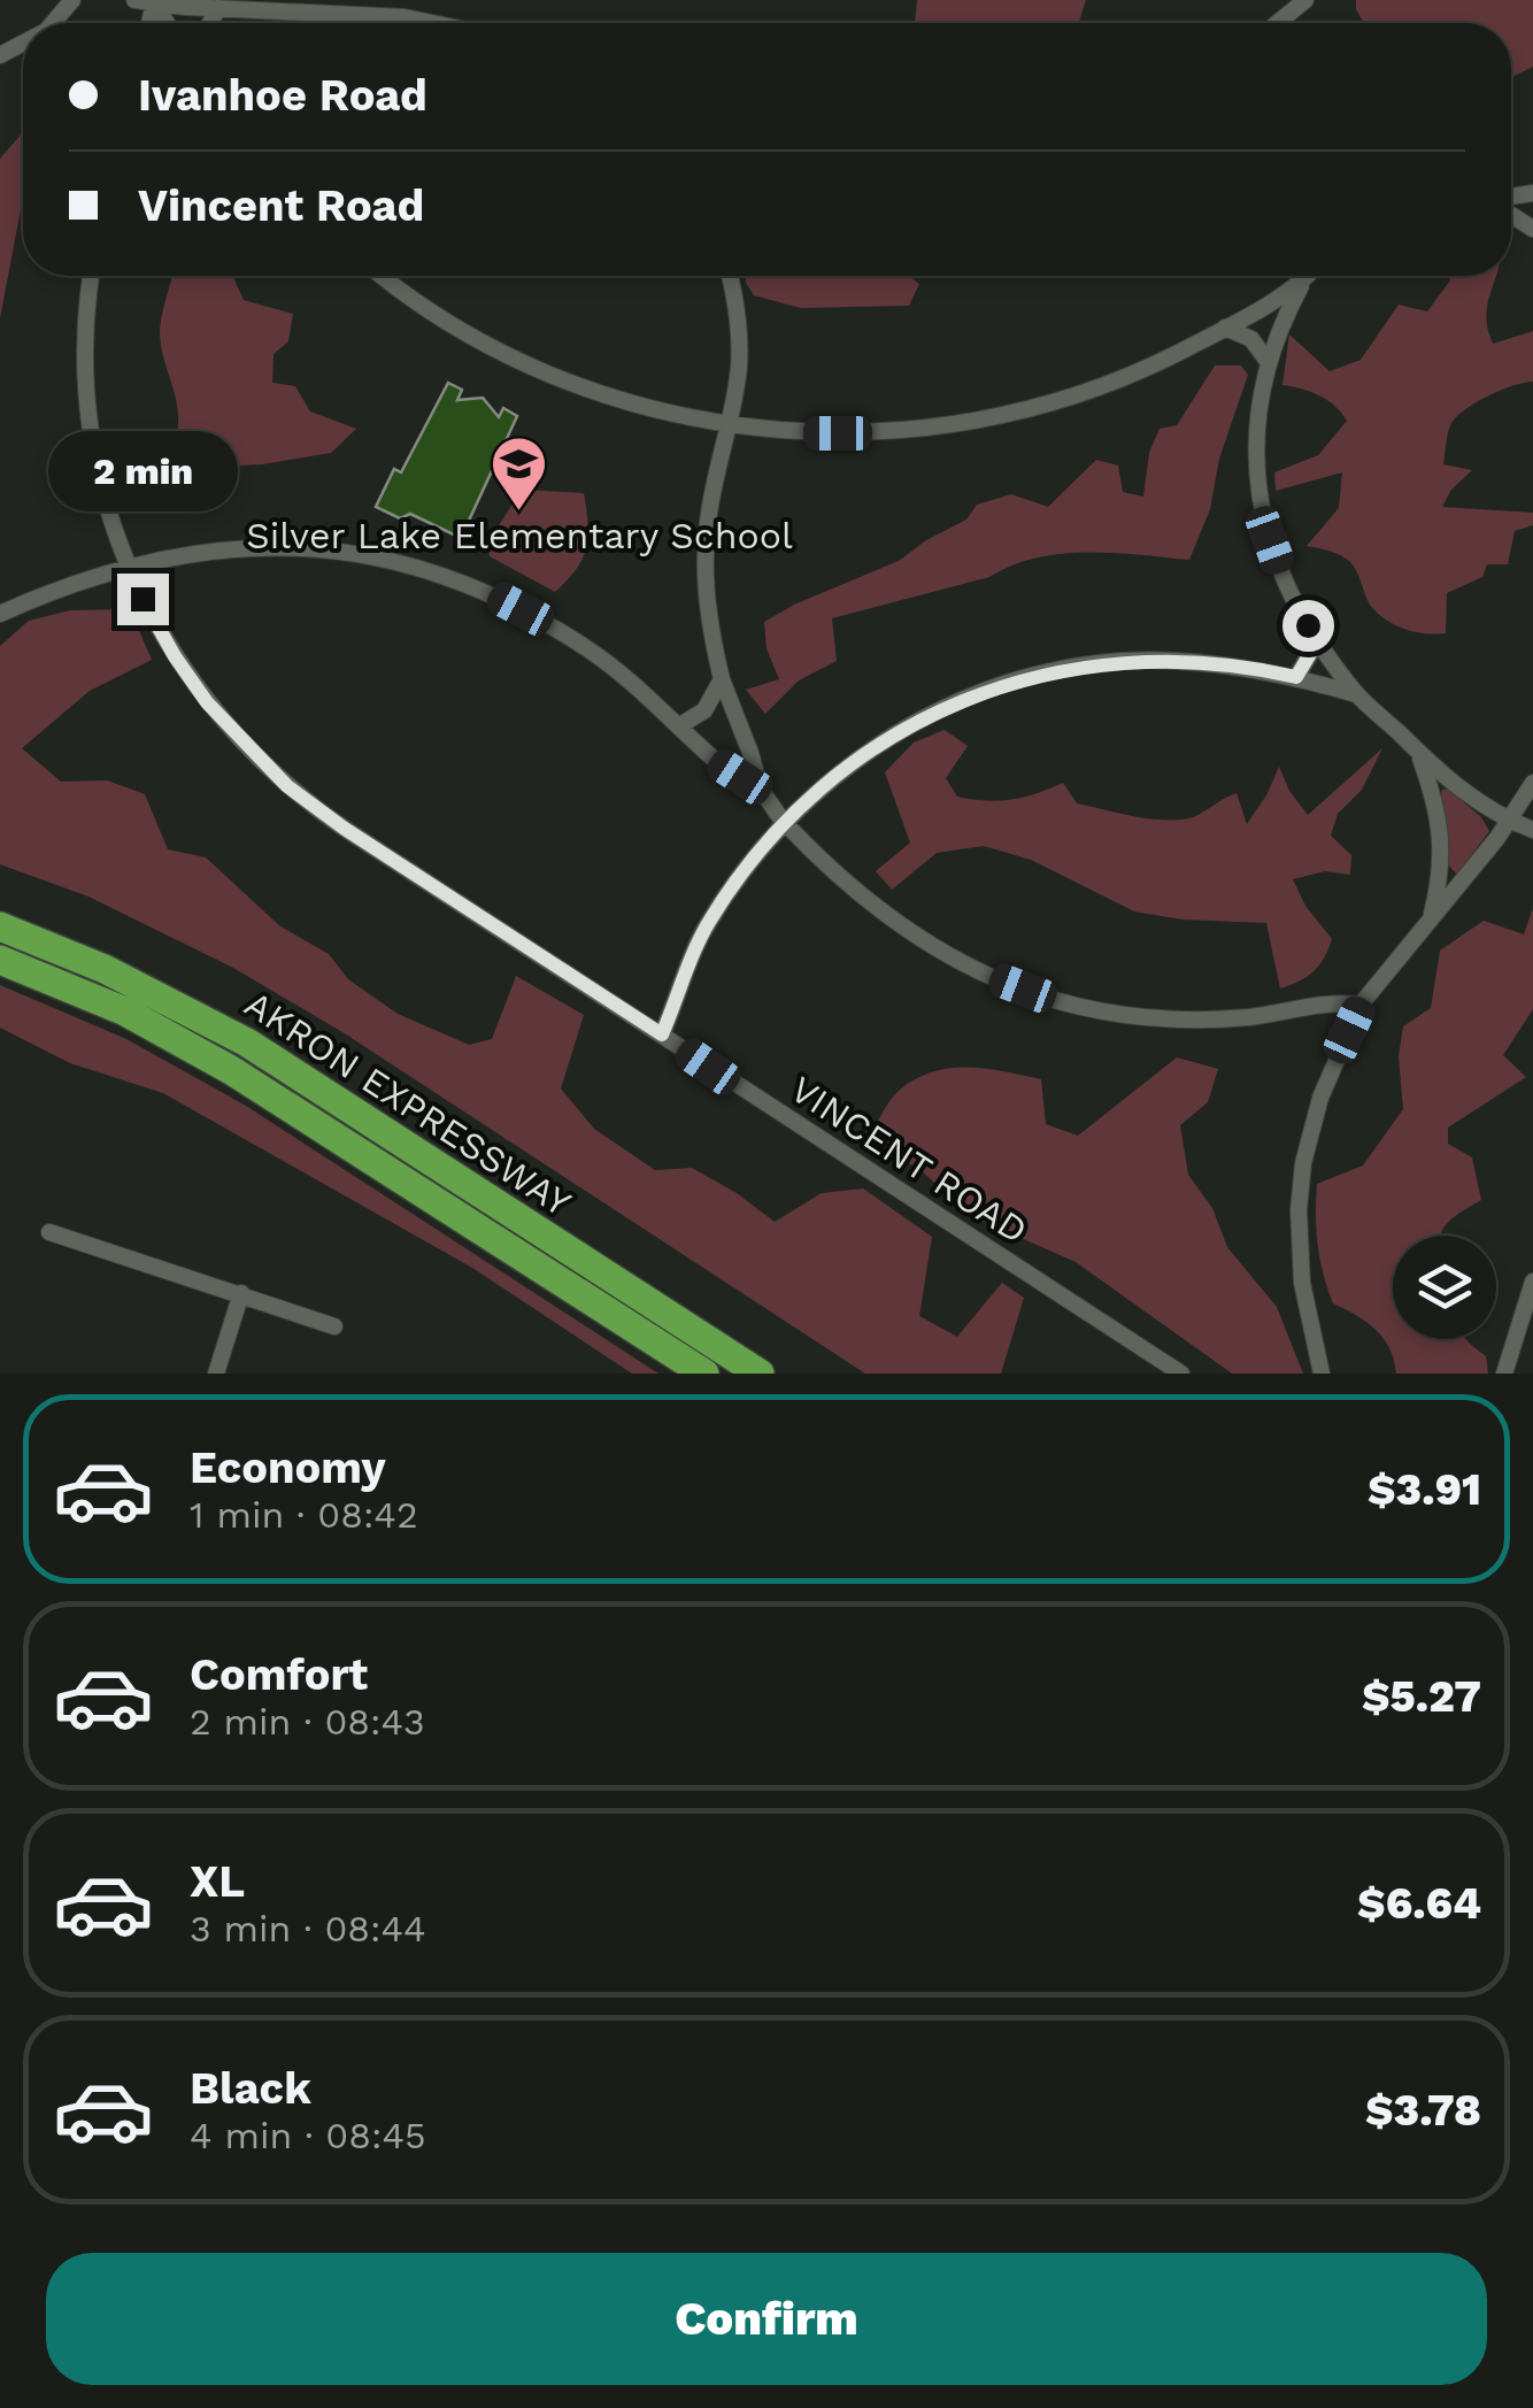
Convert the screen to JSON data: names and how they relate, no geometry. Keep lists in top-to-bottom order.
{
  "streets": {
    "highway": ["AKRON EXPRESSWAY"],
    "street": ["VINCENT ROAD"]
  },
  "places": {
    "school or university": ["Silver Lake Elementary School"]
  },
  "page": {
    "banner": ["Ivanhoe Road", "Vincent Road"],
    "bubble": "2 min",
    "list": [
      {
        "name": "Economy",
        "note": "1 min · 08:42",
        "value": "$3.91"
      },
      {
        "name": "Comfort",
        "note": "2 min · 08:43",
        "value": "$5.27"
      },
      {
        "name": "XL",
        "note": "3 min · 08:44",
        "value": "$6.64"
      },
      {
        "name": "Black",
        "note": "4 min · 08:45",
        "value": "$3.78"
      }
    ],
    "buttons": "Confirm"
  }
}
